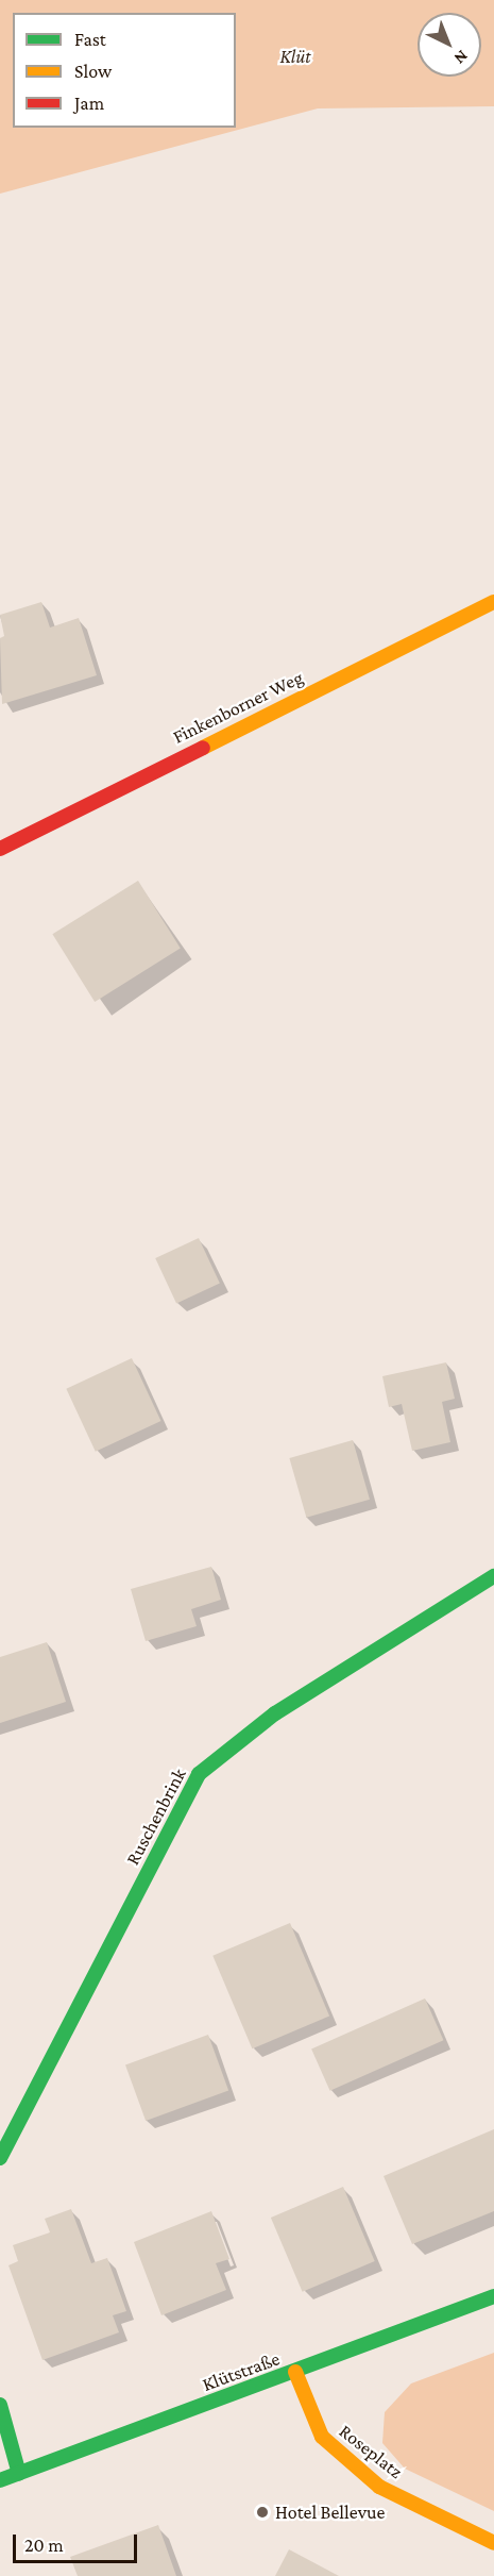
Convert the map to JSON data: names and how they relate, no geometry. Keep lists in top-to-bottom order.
{
  "streets": {
    "street": [
      "Finkenborner Weg",
      "Ruschenbrink",
      "Klütstraße",
      "Roseplatz"
    ]
  },
  "crossings": [
    ["Klütstraße", "Roseplatz"]
  ],
  "parks": ["Klüt"],
  "places": ["Hotel Bellevue"],
  "legend": ["Fast", "Slow", "Jam"],
  "scale_bar": "20 m",
  "north": "bottom right"
}
